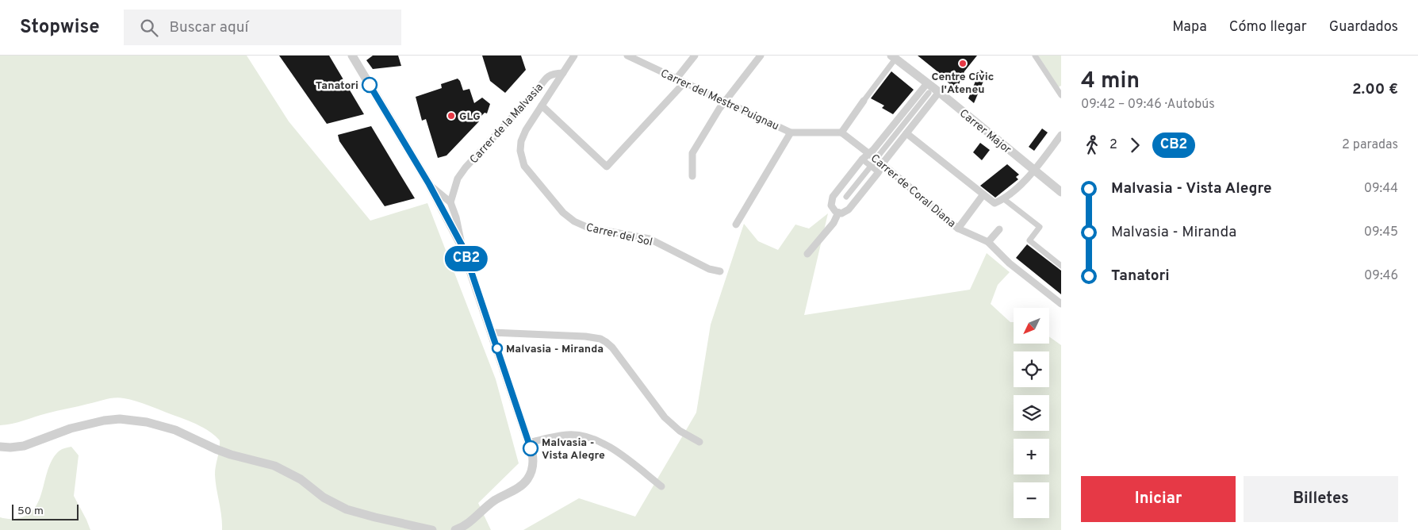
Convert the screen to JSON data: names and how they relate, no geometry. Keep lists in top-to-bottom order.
{
  "streets": {
    "street": [
      "Carrer del Mestre Puignau",
      "Carrer de la Malvasia",
      "Carrer Major",
      "Carrer de Coral Diana",
      "Carrer del Sol"
    ]
  },
  "crossings": [
    ["Carrer de la Malvasia", "Carrer del Sol"]
  ],
  "places": [
    "Centre Cívic l'Ateneu",
    "Tanatori",
    "GLG",
    "Malvasia - Miranda",
    "Malvasia - Vista Alegre"
  ],
  "lines": ["bus line CB2"],
  "scale_bar": "50 m",
  "north": "bottom left",
  "page": {
    "header": "Stopwise",
    "search": "Buscar aquí",
    "nav": ["Mapa", "Cómo llegar", "Guardados"],
    "on_map": "CB2",
    "heading": ["4 min", "09:42 – 09:46 · Autobús", "2.00 €"],
    "legs": ["2", "CB2", "2 paradas"],
    "list": [
      {
        "name": "Malvasia - Vista Alegre",
        "value": "09:44"
      },
      {
        "name": "Malvasia - Miranda",
        "value": "09:45"
      },
      {
        "name": "Tanatori",
        "value": "09:46"
      }
    ],
    "map_buttons": ["+", "−"],
    "buttons": ["Iniciar", "Billetes"],
    "scale": "50 m"
  }
}
